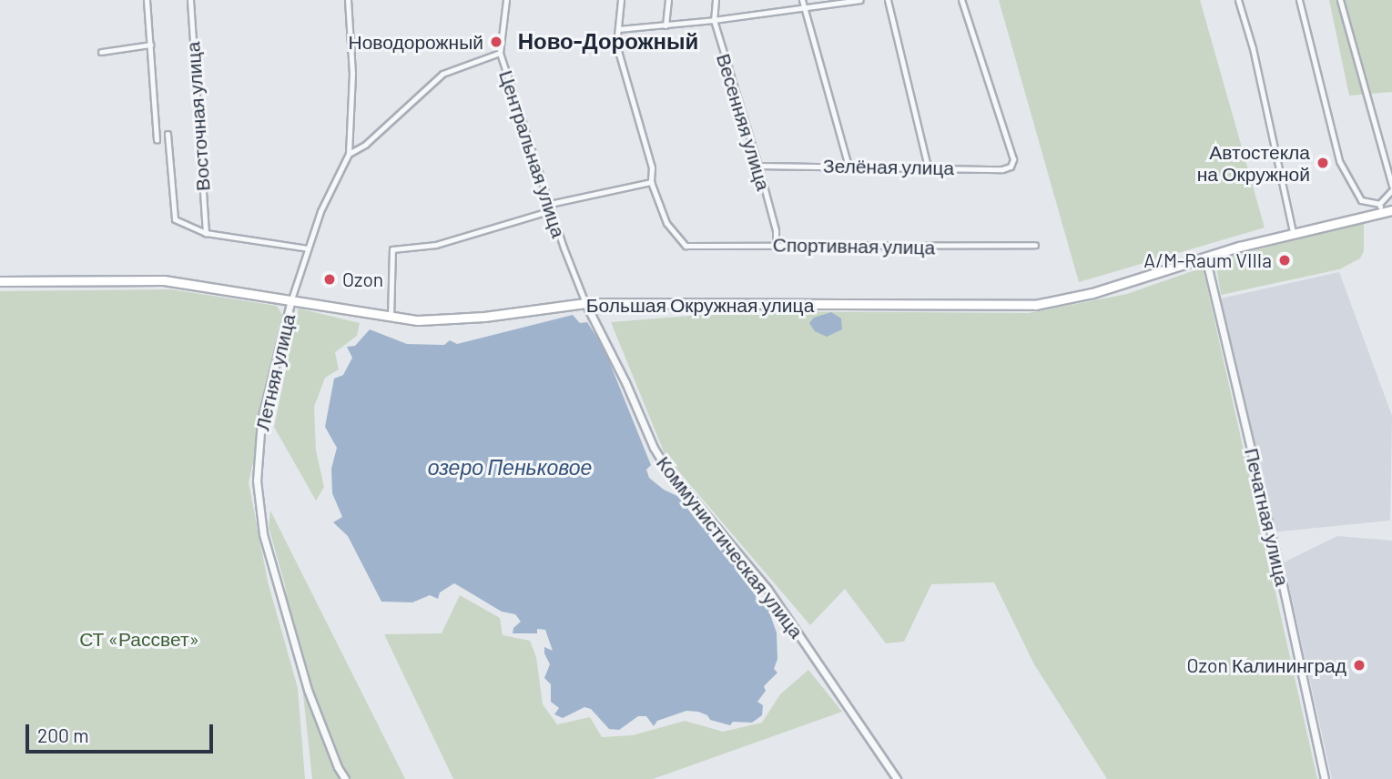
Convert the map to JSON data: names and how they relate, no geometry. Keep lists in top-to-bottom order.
{
  "streets": {
    "main road": ["Большая Окружная улица"],
    "street": [
      "Восточная улица",
      "Весенняя улица",
      "Центральная улица",
      "Зелёная улица",
      "Спортивная улица",
      "Летняя улица",
      "Печатная улица",
      "Коммунистическая улица"
    ]
  },
  "crossings": [
    ["Весенняя улица", "Зелёная улица"],
    ["Весенняя улица", "Спортивная улица"],
    ["Центральная улица", "Большая Окружная улица"],
    ["Центральная улица", "Коммунистическая улица"],
    ["Большая Окружная улица", "Летняя улица"],
    ["Большая Окружная улица", "Печатная улица"],
    ["Большая Окружная улица", "Коммунистическая улица"]
  ],
  "districts": ["Ново-Дорожный"],
  "water": ["озеро Пеньковое"],
  "parks": ["СТ «Рассвет»"],
  "places": [
    "Новодорожный",
    "Автостекла на Окружной",
    "A/M-Raum VIIIa",
    "Ozon",
    "Ozon Калининград"
  ],
  "scale_bar": "200 m"
}
